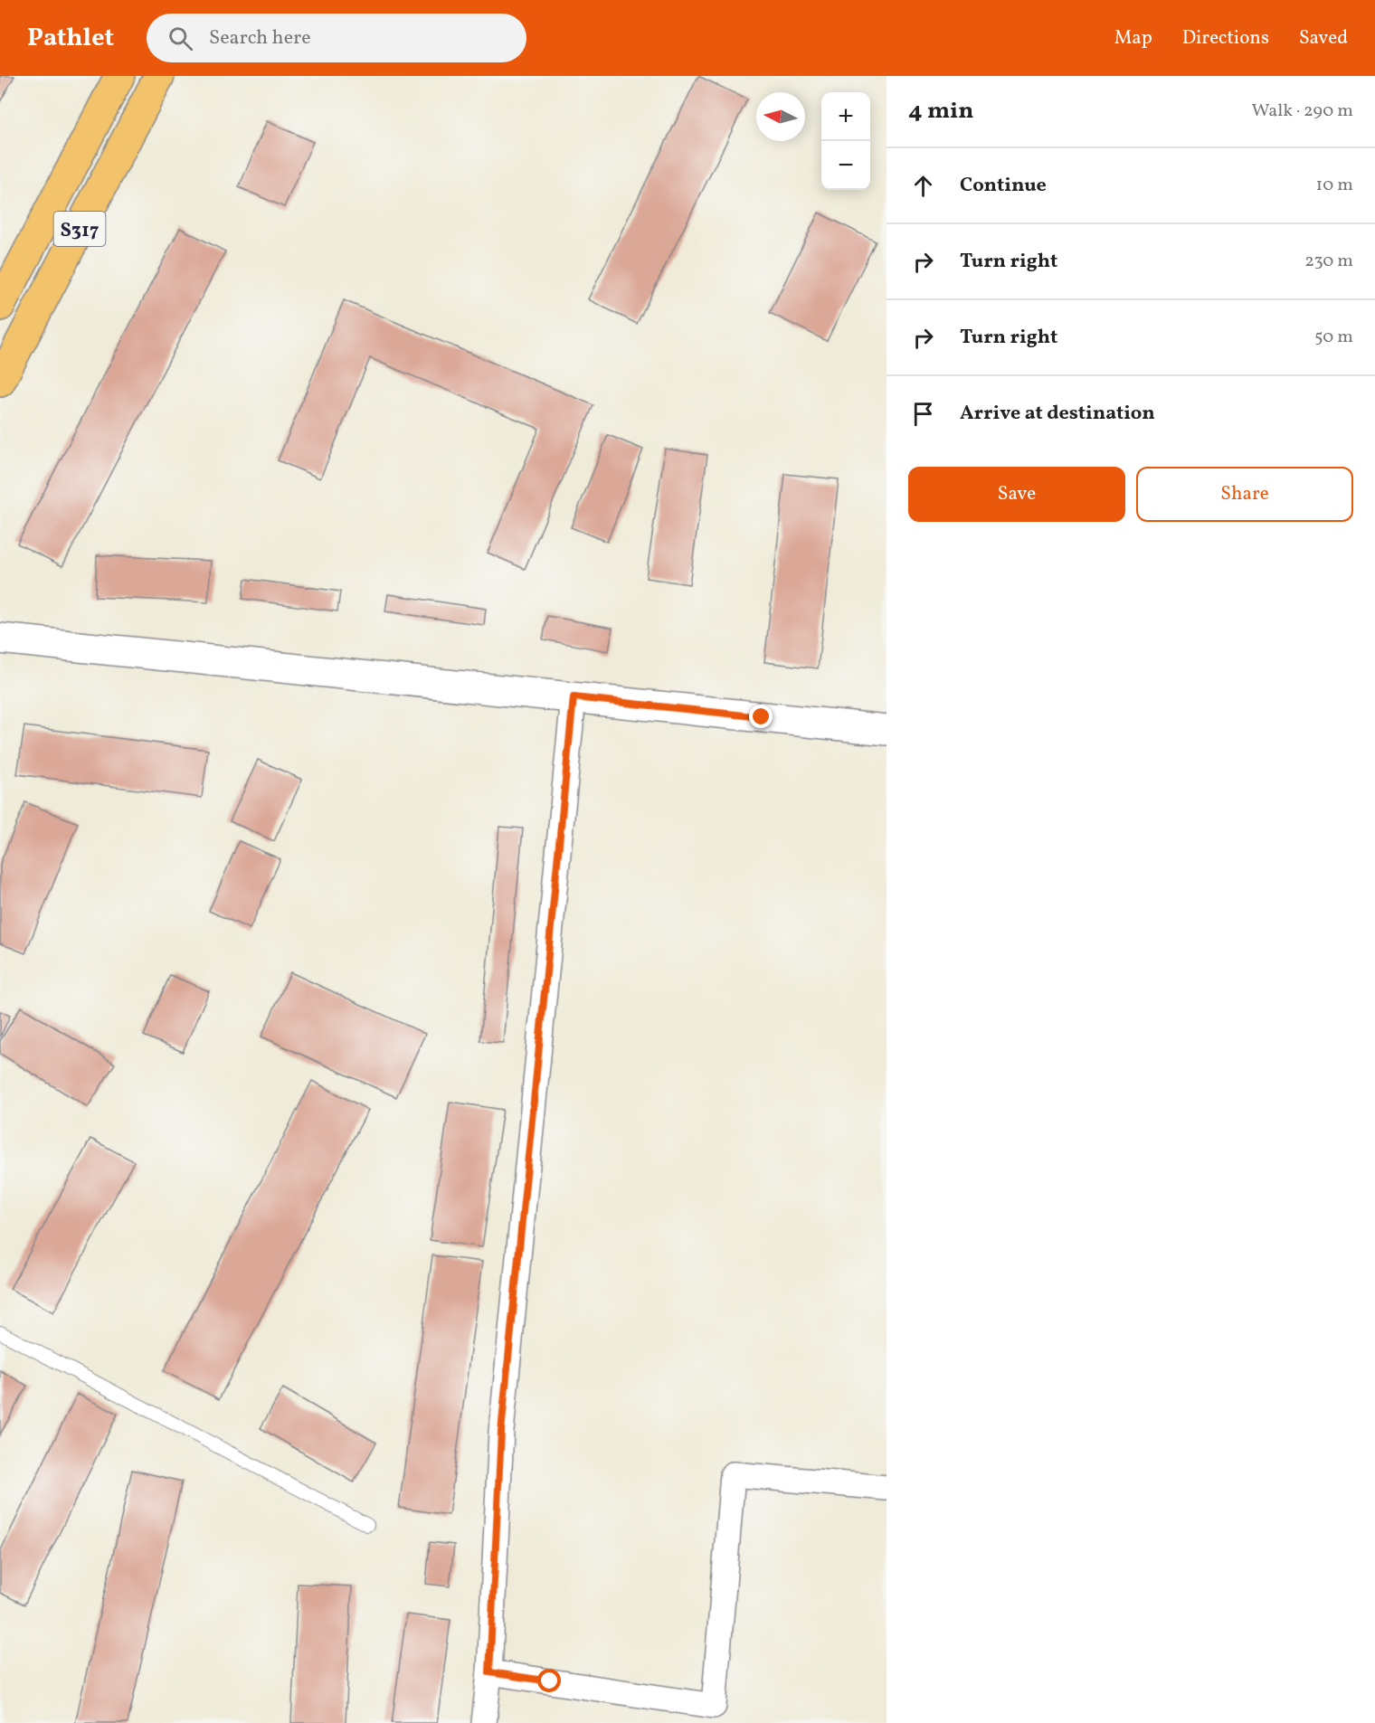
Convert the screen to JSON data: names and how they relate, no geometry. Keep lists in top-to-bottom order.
{
  "streets": {
    "highway": ["S317"]
  },
  "north": "left",
  "page": {
    "header": "Pathlet",
    "search": "Search here",
    "nav": ["Map", "Directions", "Saved"],
    "heading": ["4 min", "Walk · 290 m"],
    "map_buttons": ["+", "−"],
    "list": [
      ["Continue", "10 m"],
      ["Turn right", "230 m"],
      ["Turn right", "50 m"],
      "Arrive at destination"
    ],
    "buttons": ["Save", "Share"]
  }
}
